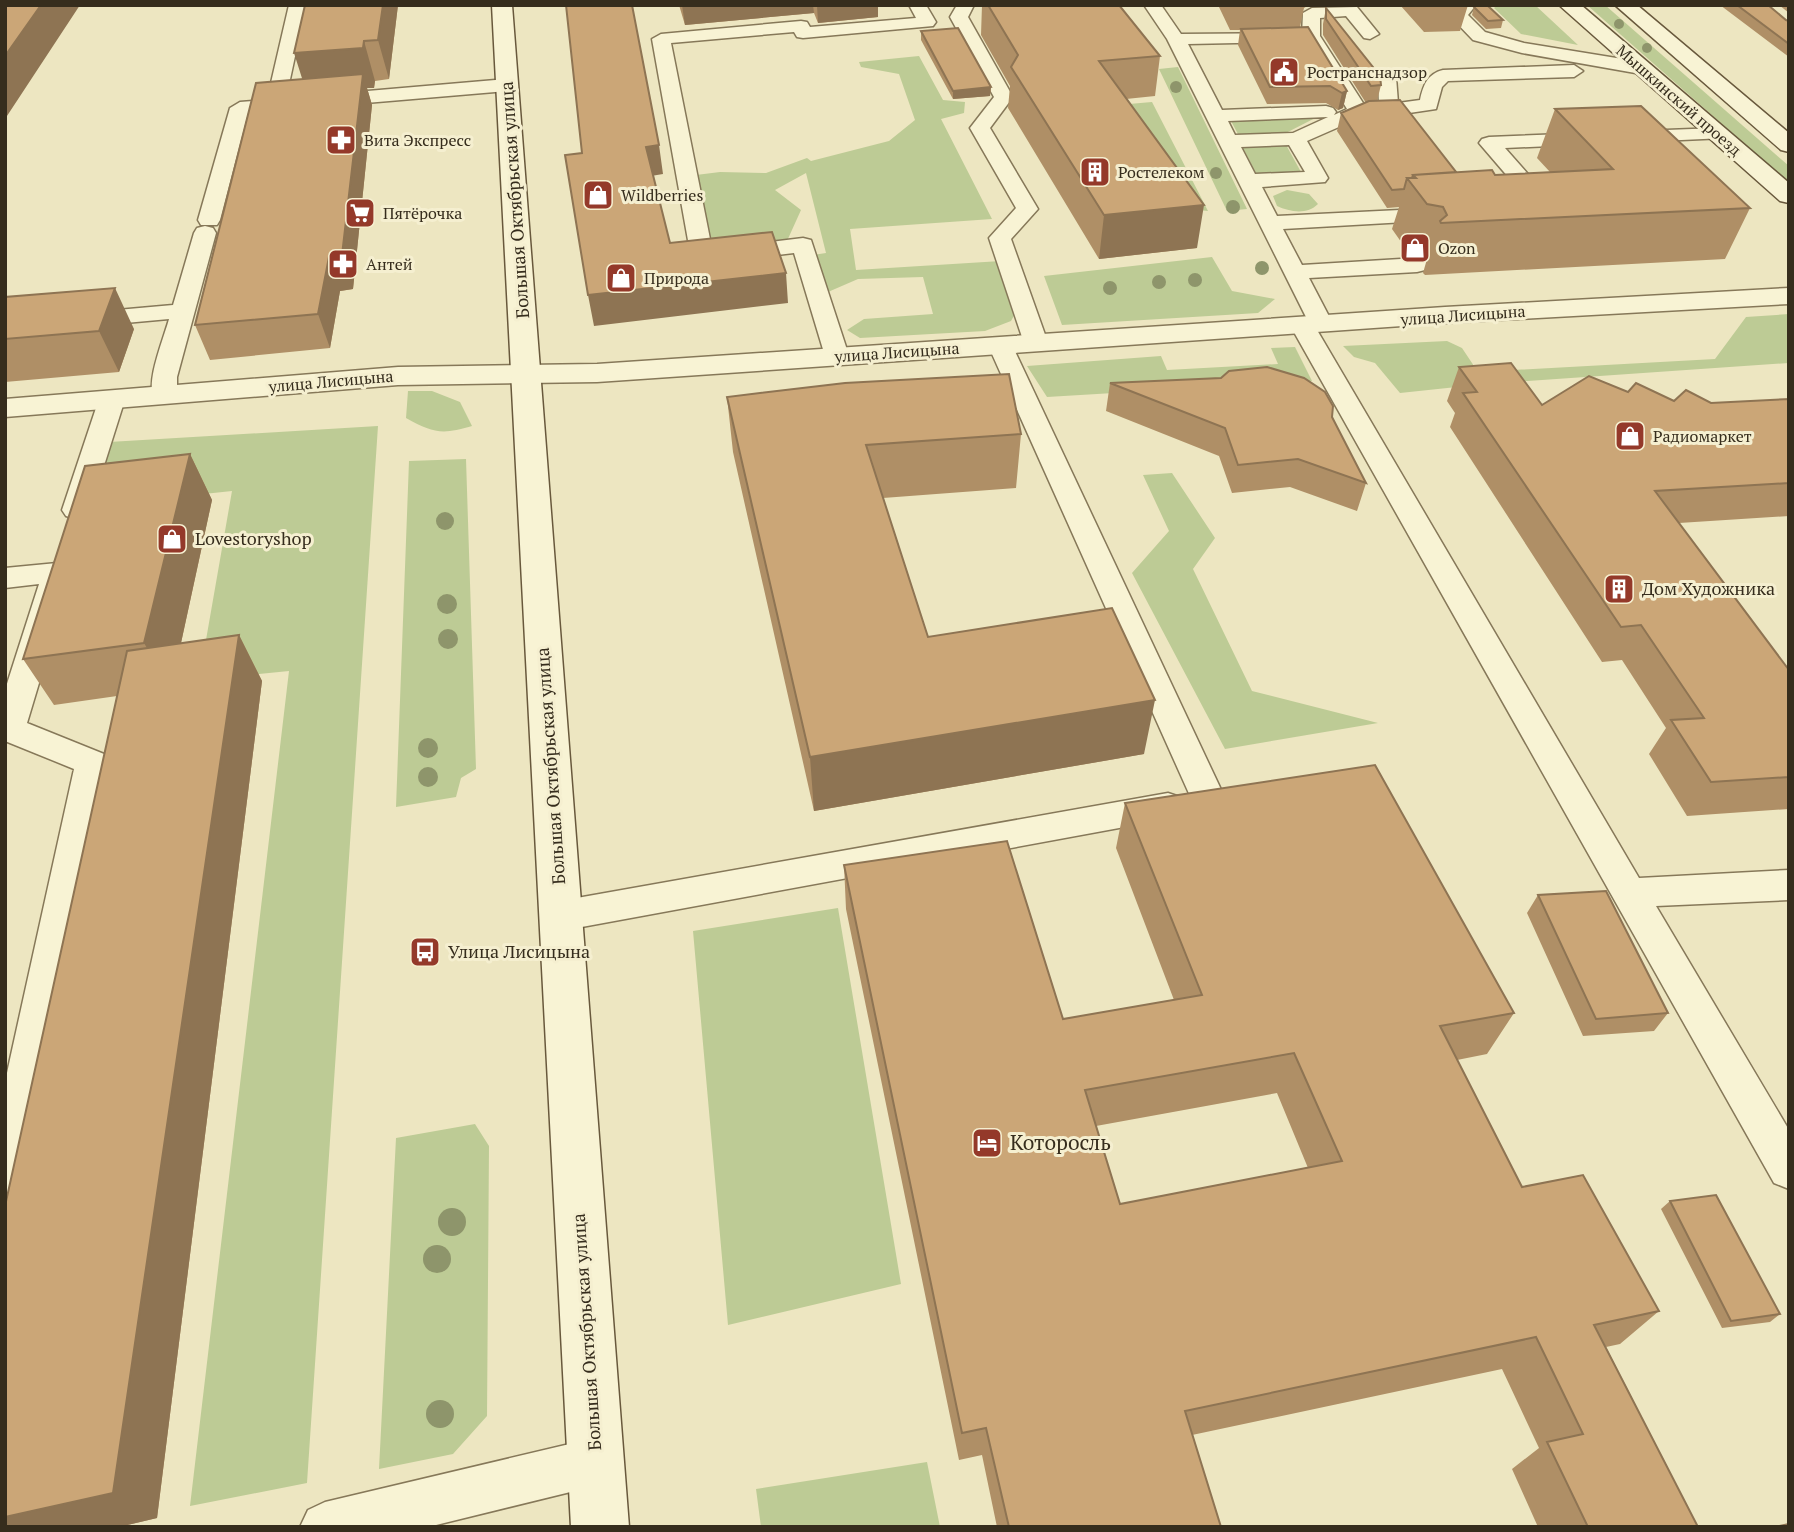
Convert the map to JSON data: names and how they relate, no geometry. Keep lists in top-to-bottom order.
{
  "streets": {
    "main road": ["Мышкинский проезд", "Большая Октябрьская улица", "улица Лисицына"]
  },
  "crossings": [
    ["Большая Октябрьская улица", "улица Лисицына"]
  ],
  "places": {
    "public building": ["Ространснадзор"],
    "pharmacy": ["Вита Экспресс", "Антей"],
    "building": ["Ростелеком", "Дом Художника"],
    "shop": [
      "Wildberries",
      "Ozon",
      "Природа",
      "Радиомаркет",
      "Lovestoryshop"
    ],
    "supermarket": ["Пятёрочка"],
    "bus stop": ["Улица Лисицына"],
    "hotel": ["Которосль"]
  }
}
